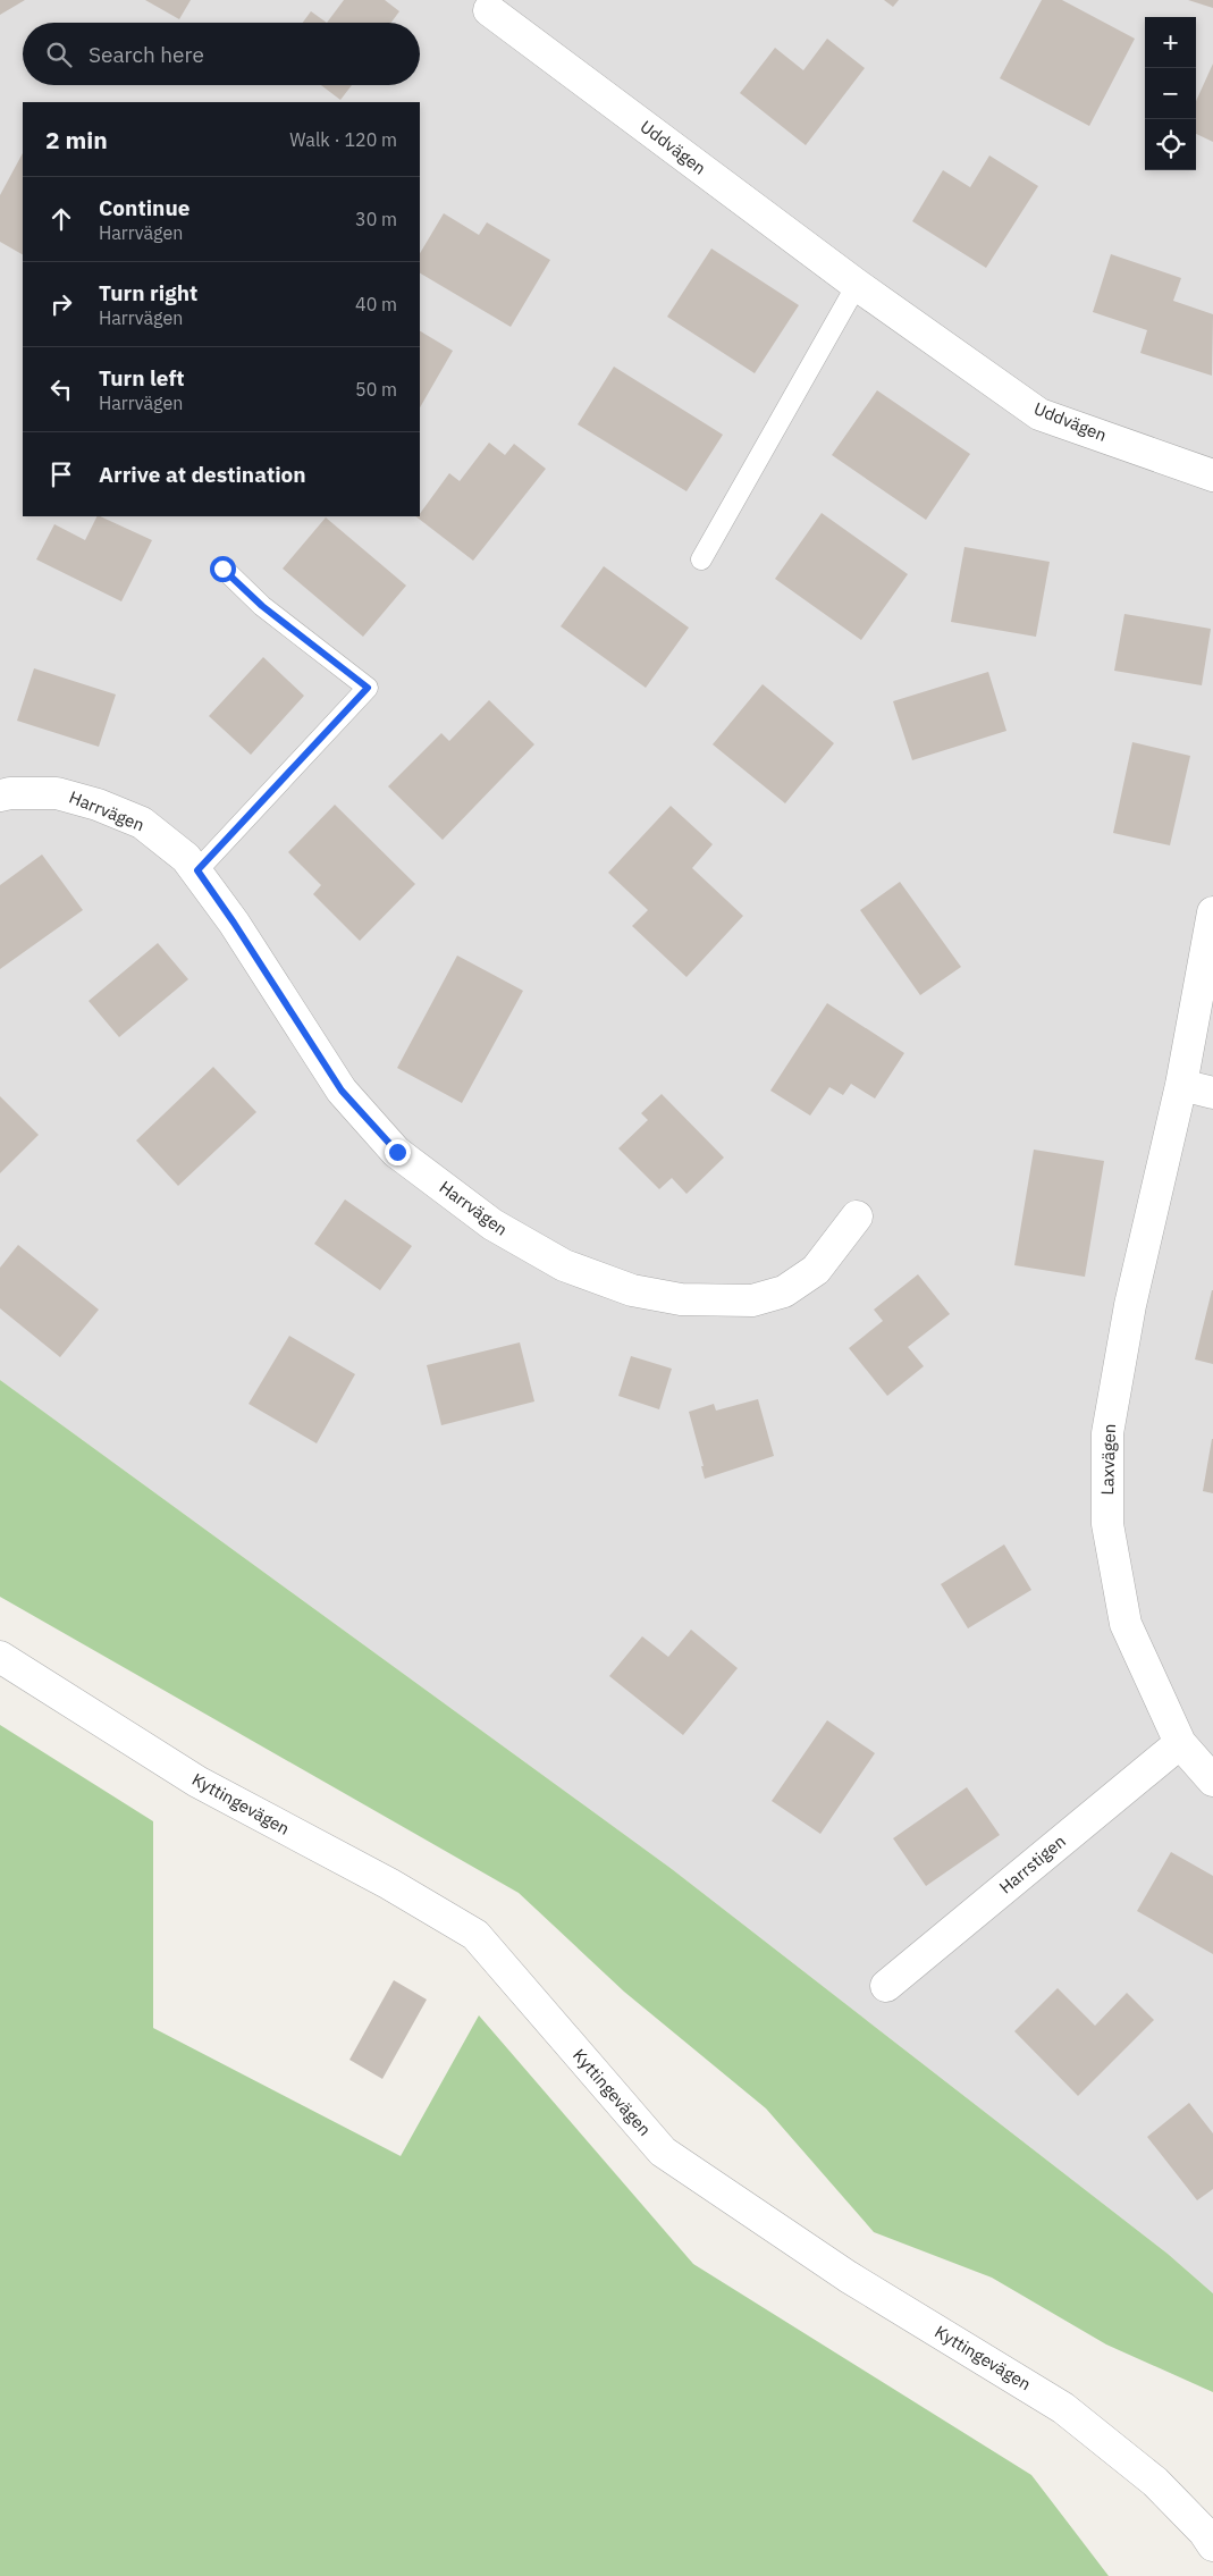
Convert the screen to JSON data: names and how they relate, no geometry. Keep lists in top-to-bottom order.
{
  "streets": {
    "street": [
      "Uddvägen",
      "Harrvägen",
      "Laxvägen",
      "Kyttingevägen",
      "Harrstigen"
    ]
  },
  "crossings": [
    ["Laxvägen", "Harrstigen"]
  ],
  "page": {
    "map_buttons": ["+", "−"],
    "search": "Search here",
    "heading": ["2 min", "Walk · 120 m"],
    "list": [
      ["Continue", "Harrvägen", "30 m"],
      ["Turn right", "Harrvägen", "40 m"],
      ["Turn left", "Harrvägen", "50 m"],
      "Arrive at destination"
    ]
  }
}
